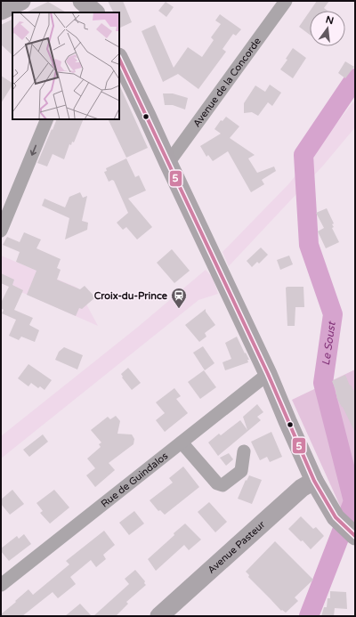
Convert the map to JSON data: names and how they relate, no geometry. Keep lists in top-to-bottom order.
{
  "streets": {
    "street": ["Avenue de la Concorde", "Rue de Guindalos", "Avenue Pasteur"]
  },
  "water": ["Le Soust"],
  "places": {
    "station": ["Croix-du-Prince"]
  },
  "lines": ["transit line 5"],
  "north": "top"
}
